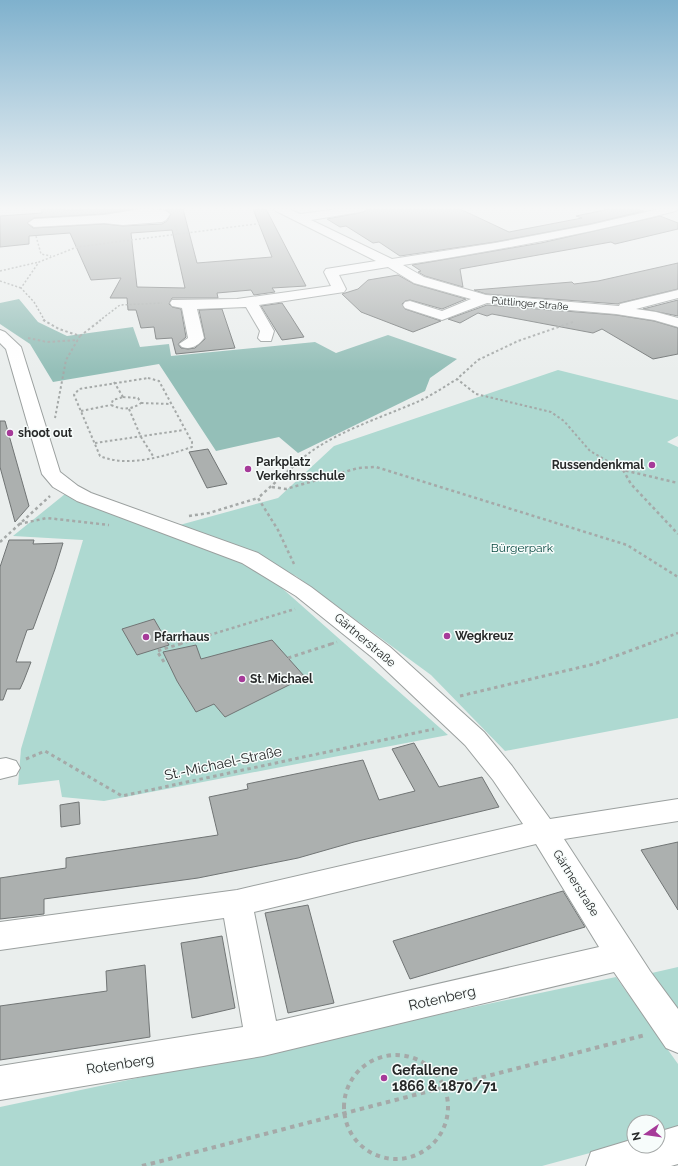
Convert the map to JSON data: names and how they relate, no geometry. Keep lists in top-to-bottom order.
{
  "streets": {
    "street": ["Püttlinger Straße", "Gärtnerstraße", "Rotenberg"],
    "path": ["St.-Michael-Straße"]
  },
  "crossings": [
    ["Gärtnerstraße", "St.-Michael-Straße"],
    ["Gärtnerstraße", "Rotenberg"]
  ],
  "parks": ["Bürgerpark"],
  "places": [
    "shoot out",
    "Russendenkmal",
    "Parkplatz Verkehrsschule",
    "Wegkreuz",
    "Pfarrhaus",
    "St. Michael",
    "Gefallene 1866 & 1870/71"
  ],
  "north": "left"
}
